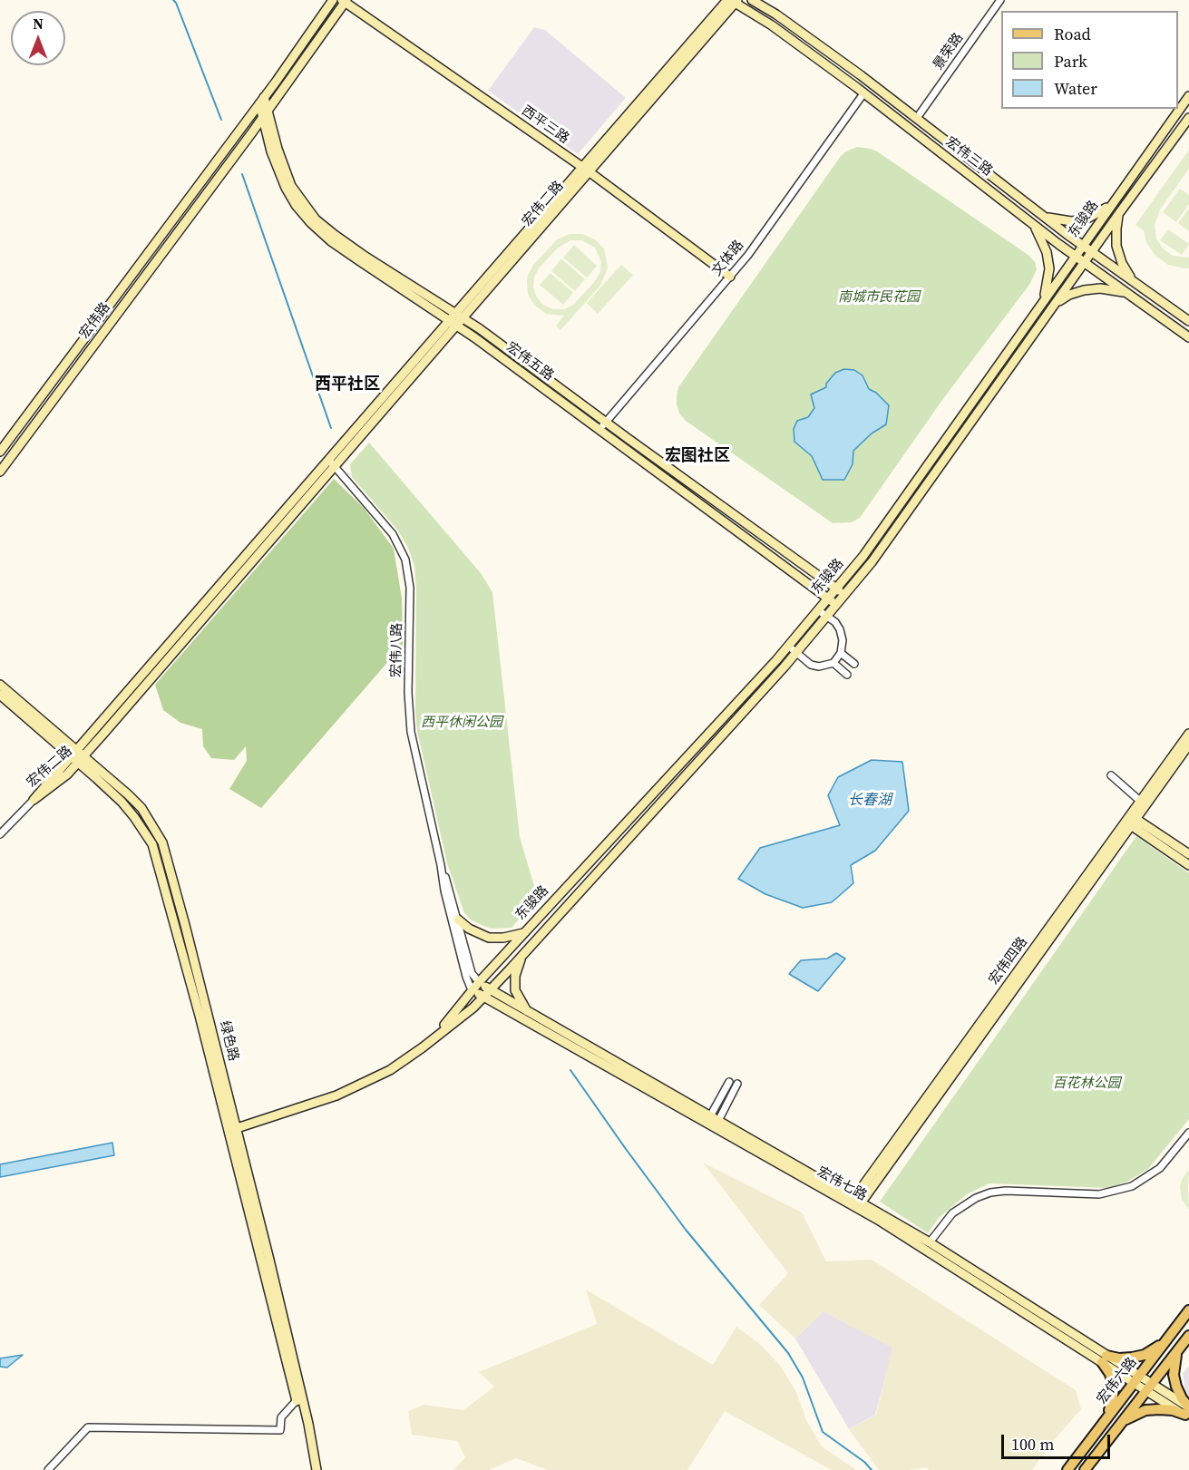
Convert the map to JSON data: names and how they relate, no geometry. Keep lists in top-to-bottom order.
{
  "streets": {
    "main road": ["宏伟六路"],
    "street": [
      "景荣路",
      "西平三路",
      "宏伟三路",
      "宏伟二路",
      "东骏路",
      "文体路",
      "宏伟路",
      "宏伟五路",
      "宏伟八路",
      "宏伟四路",
      "绿色路",
      "宏伟七路"
    ]
  },
  "crossings": [
    ["景荣路", "宏伟三路"],
    ["西平三路", "宏伟二路"],
    ["西平三路", "文体路"],
    ["宏伟三路", "宏伟二路"],
    ["宏伟三路", "东骏路"],
    ["宏伟三路", "文体路"],
    ["宏伟二路", "宏伟五路"],
    ["宏伟二路", "宏伟八路"],
    ["宏伟二路", "绿色路"],
    ["东骏路", "宏伟五路"],
    ["东骏路", "宏伟八路"],
    ["东骏路", "绿色路"],
    ["东骏路", "宏伟七路"],
    ["文体路", "宏伟五路"],
    ["宏伟路", "宏伟五路"],
    ["宏伟八路", "宏伟七路"],
    ["宏伟四路", "宏伟七路"],
    ["宏伟七路", "宏伟六路"]
  ],
  "districts": ["西平社区", "宏图社区"],
  "water": ["长春湖"],
  "parks": ["南城市民花园", "西平休闲公园", "百花林公园"],
  "legend": ["Road", "Park", "Water"],
  "scale_bar": "100 m",
  "north": "top"
}
